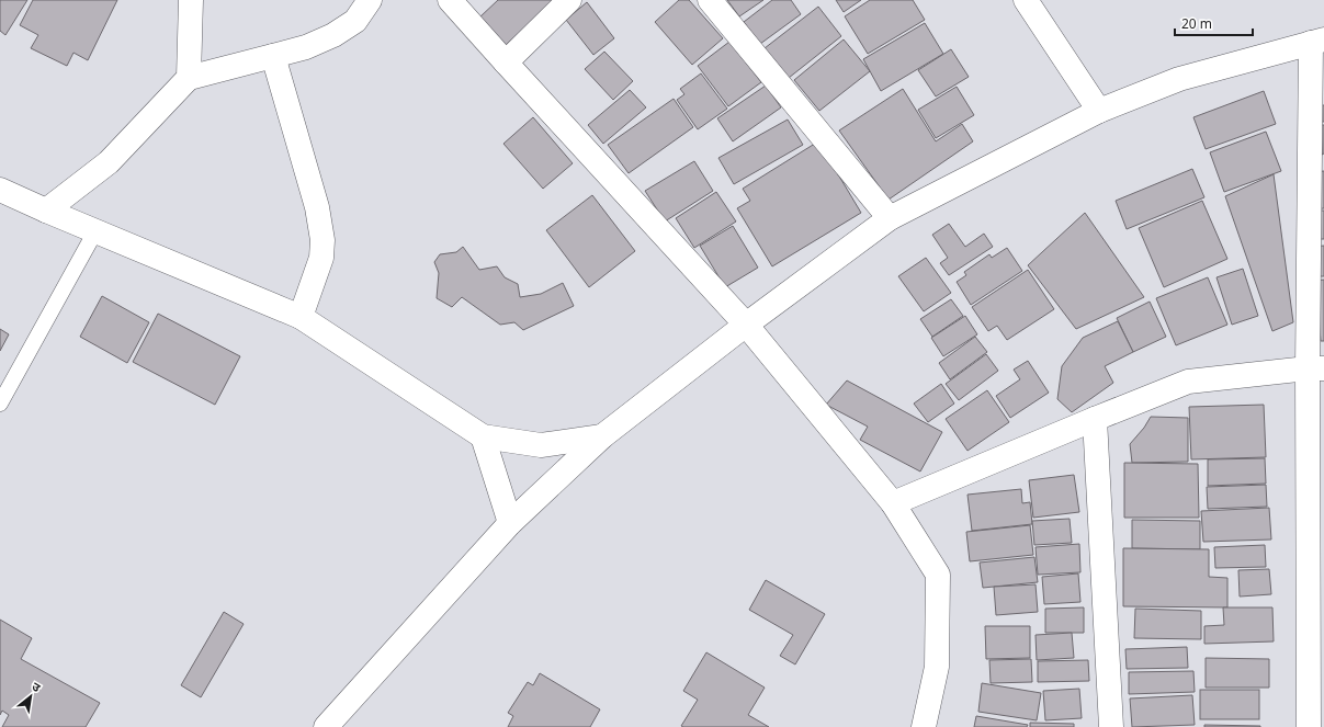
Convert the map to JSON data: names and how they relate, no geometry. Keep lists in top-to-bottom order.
{
  "scale_bar": "20 m",
  "north": "top right"
}
